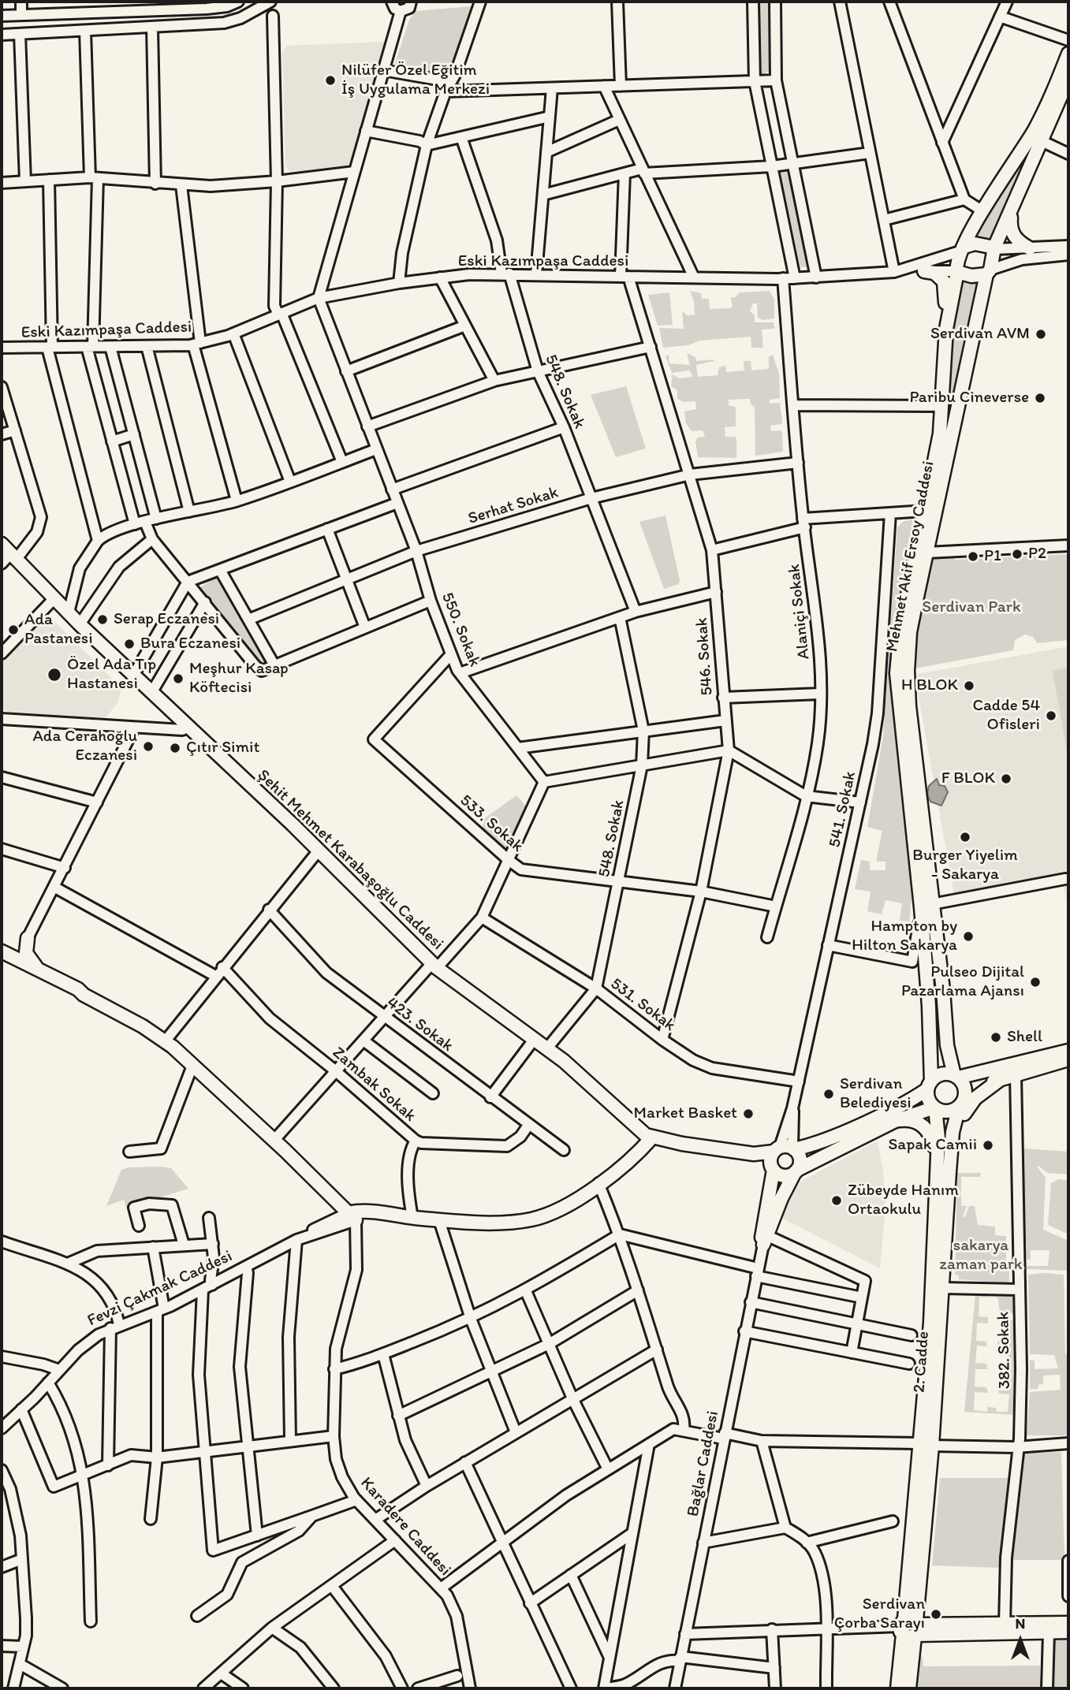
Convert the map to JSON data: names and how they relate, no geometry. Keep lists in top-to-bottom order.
{
  "streets": {
    "main road": [
      "Mehmet Akif Ersoy Caddesi",
      "Şehit Mehmet Karabaşoğlu Caddesi",
      "Fevzi Çakmak Caddesi",
      "2. Cadde"
    ],
    "street": [
      "Eski Kazımpaşa Caddesi",
      "548. Sokak",
      "Serhat Sokak",
      "Alaniçi Sokak",
      "550. Sokak",
      "546. Sokak",
      "541. Sokak",
      "533. Sokak",
      "531. Sokak",
      "423. Sokak",
      "Zambak Sokak",
      "382. Sokak",
      "Bağlar Caddesi",
      "Karadere Caddesi"
    ]
  },
  "crossings": [
    ["Eski Kazımpaşa Caddesi", "548. Sokak"],
    ["Eski Kazımpaşa Caddesi", "Mehmet Akif Ersoy Caddesi"],
    ["Eski Kazımpaşa Caddesi", "Alaniçi Sokak"],
    ["Eski Kazımpaşa Caddesi", "550. Sokak"],
    ["Eski Kazımpaşa Caddesi", "546. Sokak"],
    ["548. Sokak", "Serhat Sokak"],
    ["548. Sokak", "533. Sokak"],
    ["548. Sokak", "Şehit Mehmet Karabaşoğlu Caddesi"],
    ["548. Sokak", "531. Sokak"],
    ["Serhat Sokak", "Alaniçi Sokak"],
    ["Serhat Sokak", "550. Sokak"],
    ["Serhat Sokak", "546. Sokak"],
    ["Mehmet Akif Ersoy Caddesi", "Şehit Mehmet Karabaşoğlu Caddesi"],
    ["Mehmet Akif Ersoy Caddesi", "2. Cadde"],
    ["Alaniçi Sokak", "533. Sokak"],
    ["550. Sokak", "533. Sokak"],
    ["546. Sokak", "533. Sokak"],
    ["546. Sokak", "531. Sokak"],
    ["541. Sokak", "Şehit Mehmet Karabaşoğlu Caddesi"],
    ["541. Sokak", "531. Sokak"],
    ["Şehit Mehmet Karabaşoğlu Caddesi", "Fevzi Çakmak Caddesi"],
    ["Şehit Mehmet Karabaşoğlu Caddesi", "2. Cadde"],
    ["423. Sokak", "Zambak Sokak"],
    ["Fevzi Çakmak Caddesi", "Karadere Caddesi"]
  ],
  "parks": ["Serdivan Park", "sakarya zaman park"],
  "places": [
    "Nilüfer Özel Eğitim İş Uygulama Merkezi",
    "Serdivan AVM",
    "Paribu Cineverse",
    "P2",
    "P1",
    "Serap Eczanesi",
    "Ada Pastanesi",
    "Bura Eczanesi",
    "Özel Ada Tıp Hastanesi",
    "Meşhur Kasap Köftecisi",
    "H BLOK",
    "Cadde 54 Ofisleri",
    "Ada Cerahoğlu Eczanesi",
    "Çıtır Simit",
    "F BLOK",
    "Burger Yiyelim - Sakarya",
    "Hampton by Hilton Sakarya",
    "Pulseo Dijital Pazarlama Ajansı",
    "Shell",
    "Serdivan Belediyesi",
    "Market Basket",
    "Sapak Camii",
    "Zübeyde Hanım Ortaokulu",
    "Serdivan Çorba Sarayı"
  ],
  "north": "top"
}
